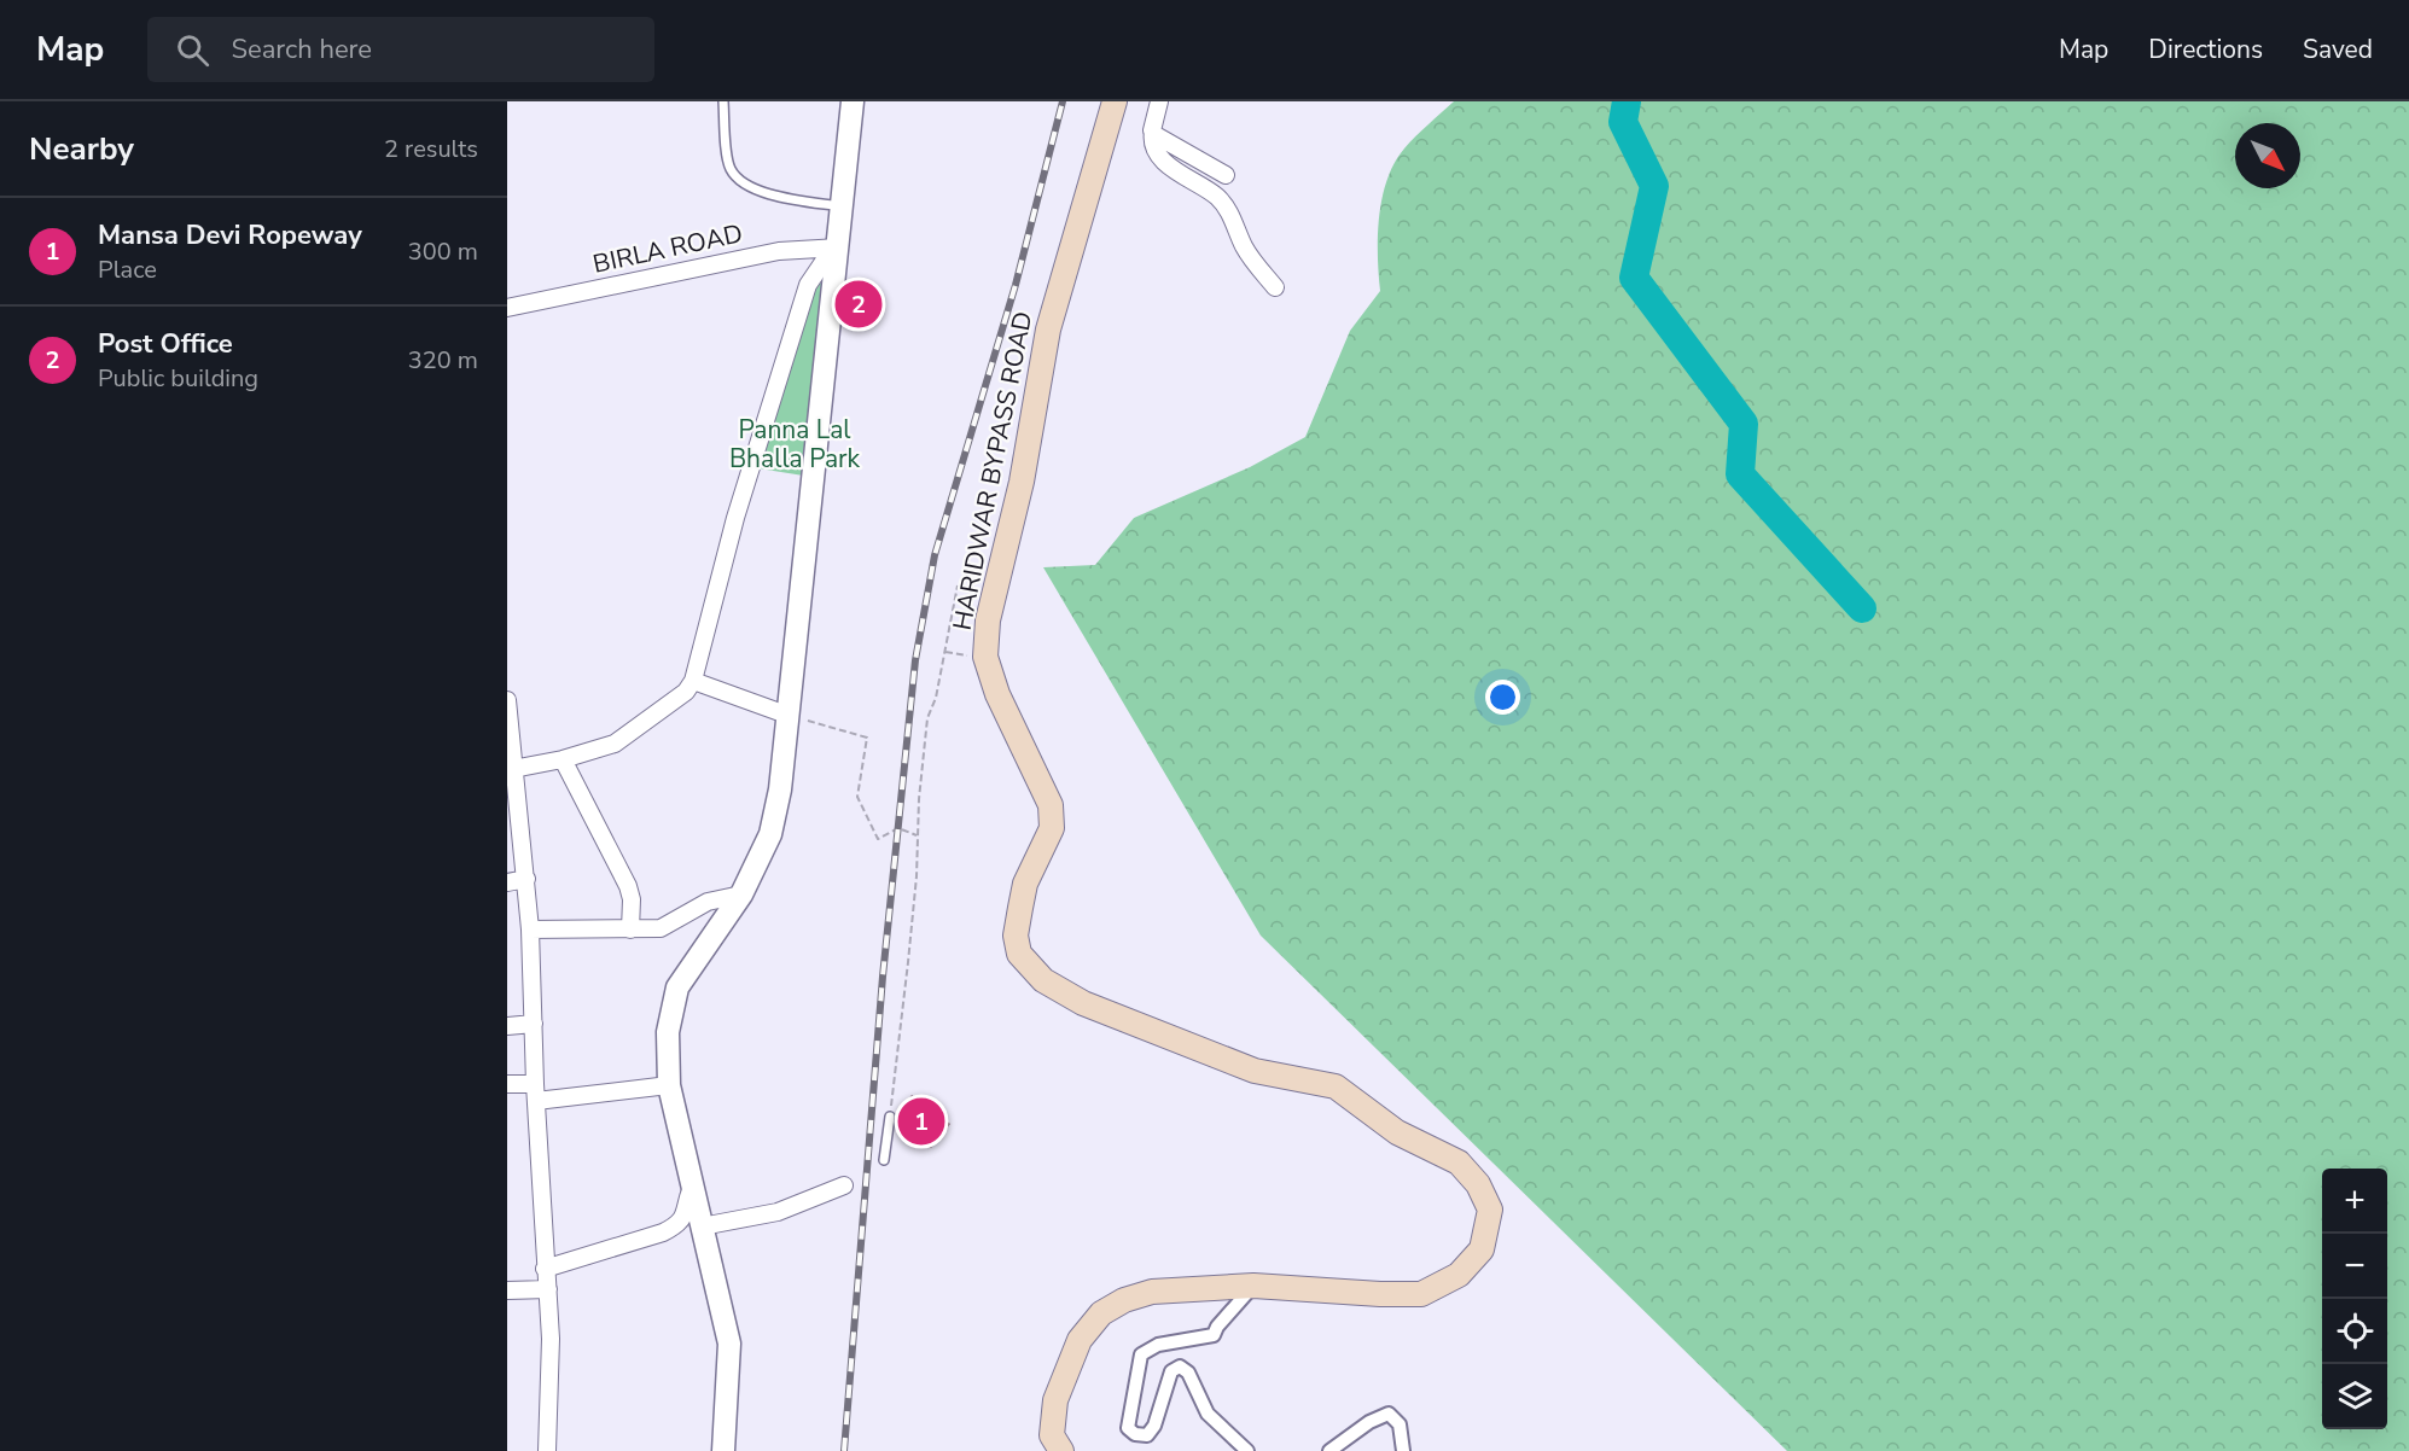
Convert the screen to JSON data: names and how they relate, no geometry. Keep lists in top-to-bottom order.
{
  "streets": {
    "main road": ["HARIDWAR BYPASS ROAD"],
    "street": ["BIRLA ROAD"]
  },
  "parks": ["Panna Lal Bhalla Park"],
  "north": "bottom right",
  "page": {
    "header": "Map",
    "search": "Search here",
    "nav": ["Map", "Directions", "Saved"],
    "heading": ["Nearby", "2 results"],
    "list": [
      {
        "mark": "1",
        "name": "Mansa Devi Ropeway",
        "note": "Place",
        "value": "300 m"
      },
      {
        "mark": "2",
        "name": "Post Office",
        "note": "Public building",
        "value": "320 m"
      }
    ],
    "pins": ["2", "1"],
    "map_buttons": ["+", "−"]
  }
}
